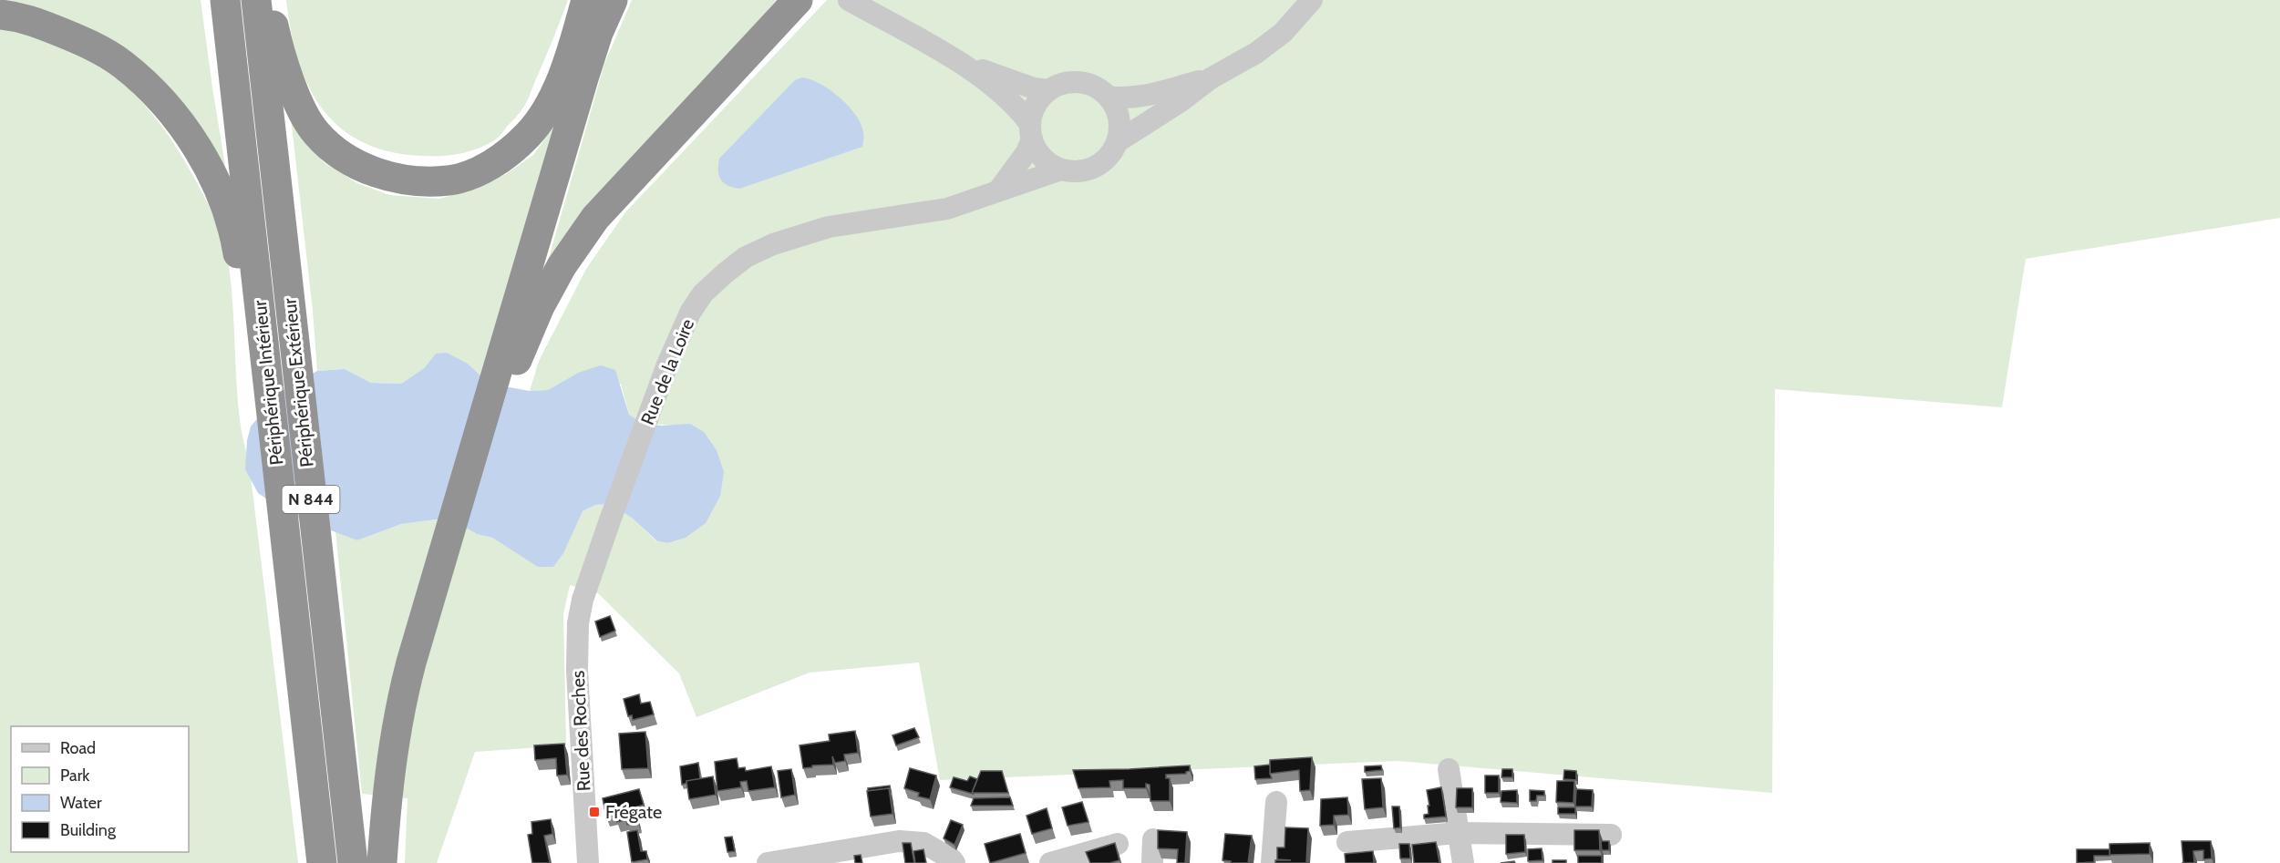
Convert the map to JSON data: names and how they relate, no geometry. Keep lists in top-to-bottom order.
{
  "streets": {
    "highway": ["Périphérique Intérieur", "Périphérique Extérieur", "N 844"],
    "street": ["Rue de la Loire", "Rue des Roches"]
  },
  "crossings": [
    ["Rue de la Loire", "Rue des Roches"]
  ],
  "places": {
    "transit": ["Frégate"]
  },
  "legend": [
    "Road",
    "Park",
    "Water",
    "Building"
  ]
}
